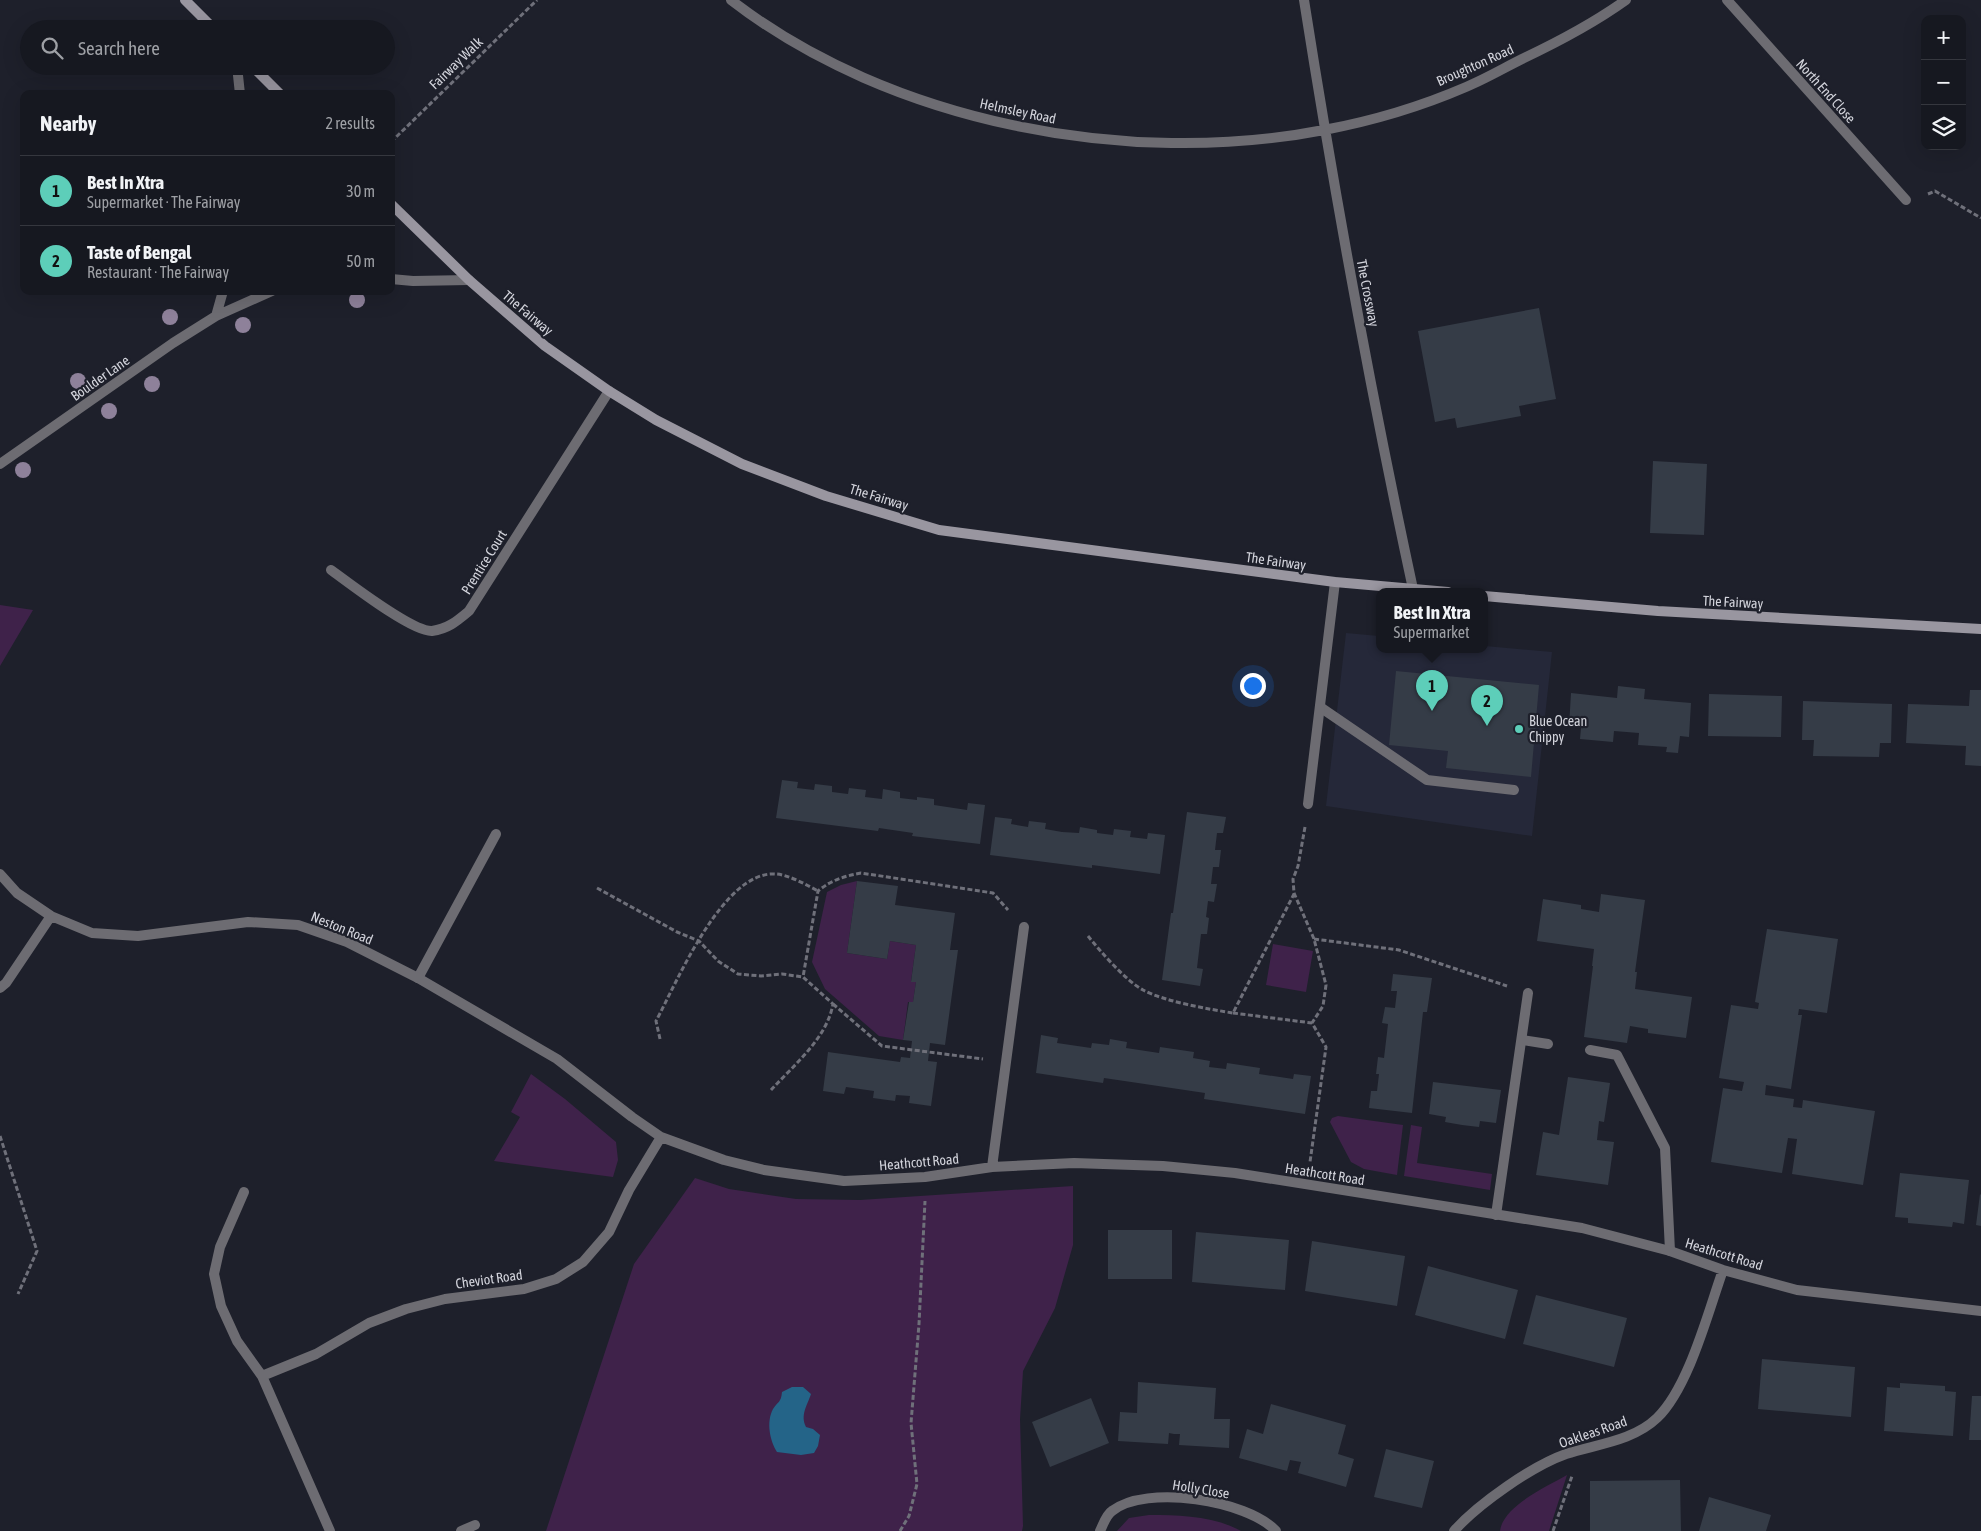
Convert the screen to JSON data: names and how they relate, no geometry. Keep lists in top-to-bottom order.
{
  "streets": {
    "street": [
      "Broughton Road",
      "North End Close",
      "Helmsley Road",
      "The Crossway",
      "The Fairway",
      "Boulder Lane",
      "Prentice Court",
      "Neston Road",
      "Heathcott Road",
      "Cheviot Road",
      "Oakleas Road",
      "Holly Close"
    ],
    "path": ["Fairway Walk"]
  },
  "crossings": [
    ["Broughton Road", "Helmsley Road"],
    ["Broughton Road", "The Crossway"],
    ["Helmsley Road", "The Crossway"],
    ["The Fairway", "Prentice Court"],
    ["Neston Road", "Heathcott Road"],
    ["Heathcott Road", "Cheviot Road"],
    ["Heathcott Road", "Oakleas Road"]
  ],
  "places": ["Blue Ocean Chippy"],
  "page": {
    "map_buttons": ["+", "−"],
    "search": "Search here",
    "heading": ["Nearby", "2 results"],
    "list": [
      {
        "mark": "1",
        "name": "Best In Xtra",
        "note": "Supermarket · The Fairway",
        "value": "30 m"
      },
      {
        "mark": "2",
        "name": "Taste of Bengal",
        "note": "Restaurant · The Fairway",
        "value": "50 m"
      }
    ],
    "popup": ["Best In Xtra", "Supermarket"],
    "pins": ["1", "2"]
  }
}
